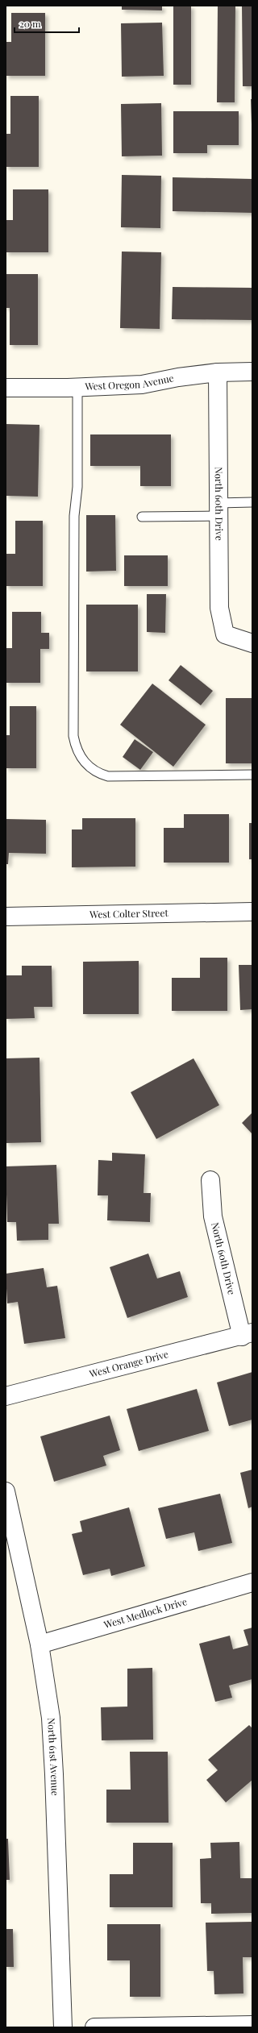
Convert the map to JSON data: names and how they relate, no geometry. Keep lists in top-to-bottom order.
{
  "streets": {
    "street": [
      "West Oregon Avenue",
      "North 60th Drive",
      "West Colter Street",
      "West Orange Drive",
      "West Medlock Drive",
      "North 61st Avenue"
    ]
  },
  "crossings": [
    ["West Oregon Avenue", "North 60th Drive"],
    ["North 60th Drive", "West Orange Drive"],
    ["West Medlock Drive", "North 61st Avenue"]
  ],
  "scale_bar": "20 m"
}
